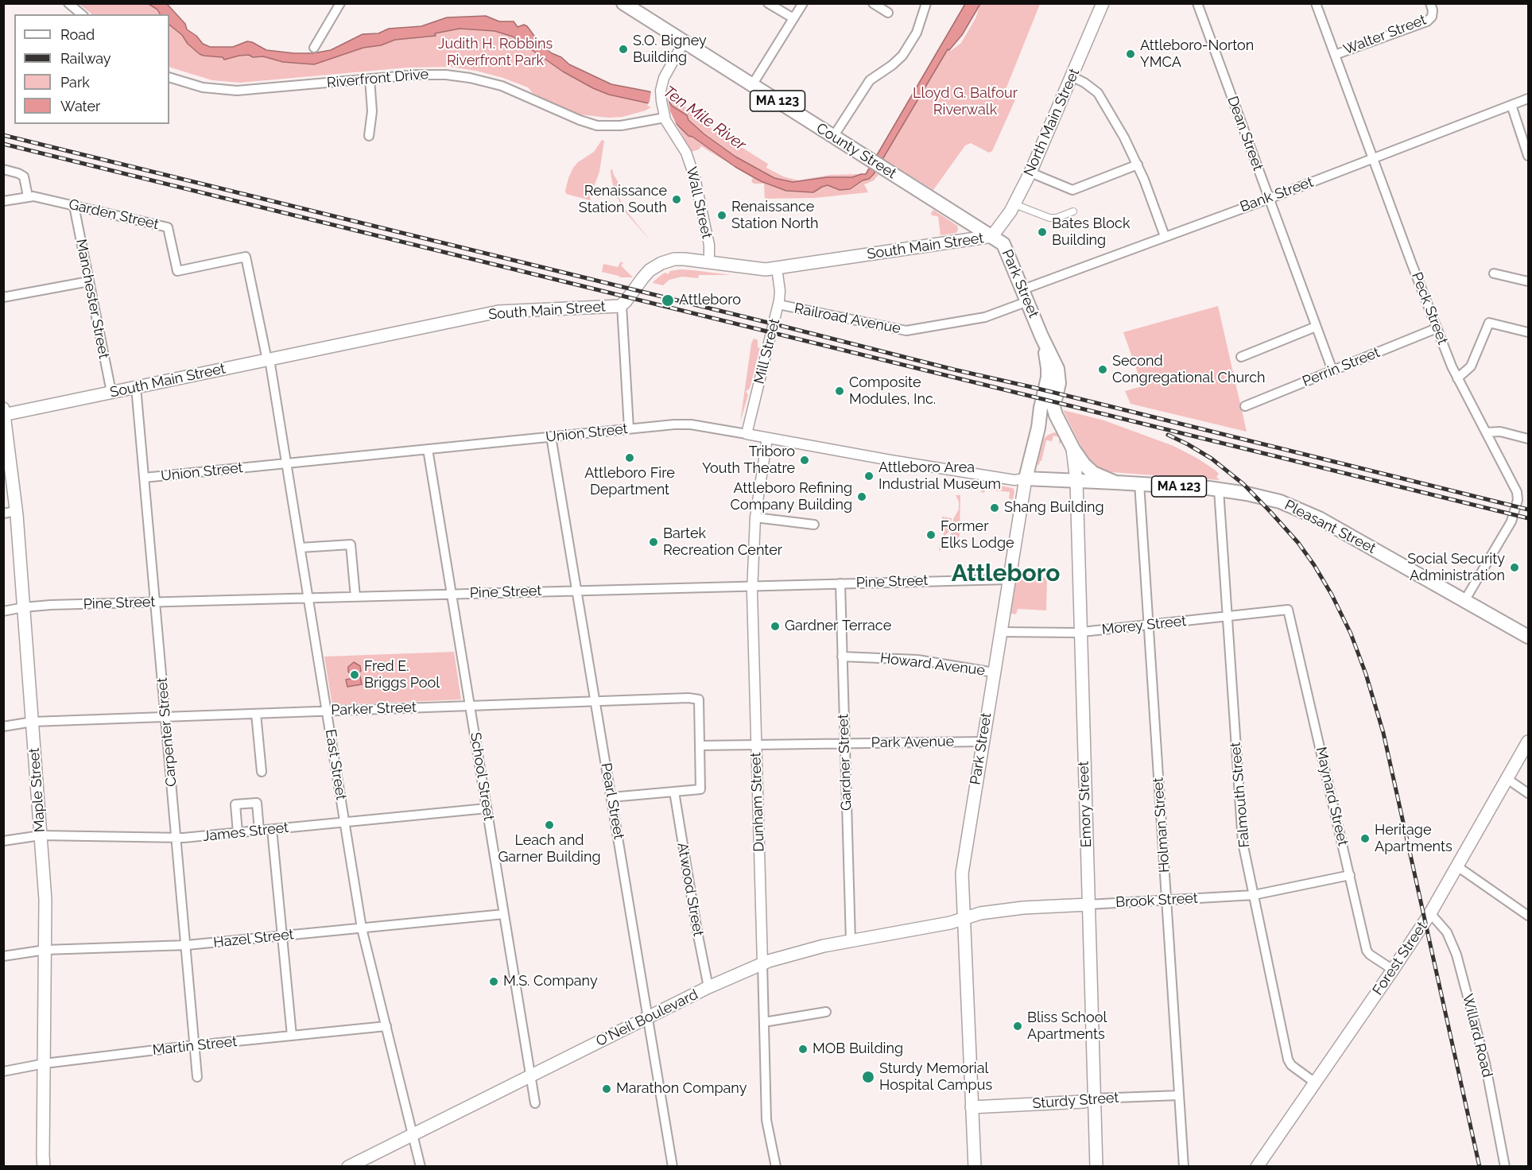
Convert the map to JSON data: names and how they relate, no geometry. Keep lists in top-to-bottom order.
{
  "streets": {
    "highway": [
      "MA 123",
      "County Street",
      "Park Street",
      "Pleasant Street"
    ],
    "main road": [
      "North Main Street",
      "South Main Street",
      "Maple Street",
      "Emory Street",
      "Brook Street",
      "Forest Street",
      "O'Neil Boulevard",
      "Sturdy Street"
    ],
    "street": [
      "Walter Street",
      "Riverfront Drive",
      "Dean Street",
      "Bank Street",
      "Wall Street",
      "Garden Street",
      "Manchester Street",
      "Peck Street",
      "Railroad Avenue",
      "Mill Street",
      "Perrin Street",
      "Union Street",
      "Pine Street",
      "Morey Street",
      "Howard Avenue",
      "Parker Street",
      "Carpenter Street",
      "Park Avenue",
      "Gardner Street",
      "East Street",
      "School Street",
      "Falmouth Street",
      "Maynard Street",
      "Pearl Street",
      "Dunham Street",
      "Holman Street",
      "James Street",
      "Atwood Street",
      "Hazel Street",
      "Willard Road",
      "Martin Street"
    ]
  },
  "crossings": [
    ["Walter Street", "Peck Street"],
    ["Riverfront Drive", "Wall Street"],
    ["MA 123", "Park Street"],
    ["MA 123", "Pleasant Street"],
    ["MA 123", "Emory Street"],
    ["North Main Street", "County Street"],
    ["North Main Street", "South Main Street"],
    ["North Main Street", "Park Street"],
    ["Dean Street", "Bank Street"],
    ["Dean Street", "Perrin Street"],
    ["County Street", "Wall Street"],
    ["County Street", "South Main Street"],
    ["County Street", "Park Street"],
    ["Bank Street", "Park Street"],
    ["Bank Street", "Peck Street"],
    ["Bank Street", "Railroad Avenue"],
    ["Wall Street", "South Main Street"],
    ["Garden Street", "Manchester Street"],
    ["Garden Street", "East Street"],
    ["South Main Street", "Park Street"],
    ["South Main Street", "Manchester Street"],
    ["South Main Street", "Mill Street"],
    ["South Main Street", "Carpenter Street"],
    ["South Main Street", "East Street"],
    ["South Main Street", "Maple Street"],
    ["Park Street", "Railroad Avenue"],
    ["Park Street", "Union Street"],
    ["Park Street", "Pleasant Street"],
    ["Park Street", "Pine Street"],
    ["Park Street", "Morey Street"],
    ["Park Street", "Howard Avenue"],
    ["Park Street", "Park Avenue"],
    ["Park Street", "Emory Street"],
    ["Park Street", "Brook Street"],
    ["Park Street", "O'Neil Boulevard"],
    ["Park Street", "Sturdy Street"],
    ["Peck Street", "Perrin Street"],
    ["Peck Street", "Pleasant Street"],
    ["Railroad Avenue", "Mill Street"],
    ["Mill Street", "Union Street"],
    ["Union Street", "Pleasant Street"],
    ["Union Street", "Carpenter Street"],
    ["Union Street", "East Street"],
    ["Union Street", "School Street"],
    ["Union Street", "Pearl Street"],
    ["Union Street", "Dunham Street"],
    ["Pleasant Street", "Falmouth Street"],
    ["Pleasant Street", "Emory Street"],
    ["Pleasant Street", "Holman Street"],
    ["Pine Street", "Carpenter Street"],
    ["Pine Street", "Gardner Street"],
    ["Pine Street", "East Street"],
    ["Pine Street", "School Street"],
    ["Pine Street", "Maple Street"],
    ["Pine Street", "Pearl Street"],
    ["Pine Street", "Dunham Street"],
    ["Morey Street", "Falmouth Street"],
    ["Morey Street", "Maynard Street"],
    ["Morey Street", "Emory Street"],
    ["Morey Street", "Holman Street"],
    ["Howard Avenue", "Gardner Street"],
    ["Parker Street", "Carpenter Street"],
    ["Parker Street", "Park Avenue"],
    ["Parker Street", "East Street"],
    ["Parker Street", "School Street"],
    ["Parker Street", "Maple Street"],
    ["Parker Street", "Pearl Street"],
    ["Carpenter Street", "James Street"],
    ["Carpenter Street", "Hazel Street"],
    ["Carpenter Street", "Martin Street"],
    ["Park Avenue", "Gardner Street"],
    ["Park Avenue", "Dunham Street"],
    ["Gardner Street", "O'Neil Boulevard"],
    ["East Street", "James Street"],
    ["East Street", "Hazel Street"],
    ["East Street", "O'Neil Boulevard"],
    ["East Street", "Martin Street"],
    ["School Street", "James Street"],
    ["School Street", "Hazel Street"],
    ["School Street", "O'Neil Boulevard"],
    ["Maple Street", "James Street"],
    ["Maple Street", "Hazel Street"],
    ["Maple Street", "Martin Street"],
    ["Falmouth Street", "Brook Street"],
    ["Falmouth Street", "Forest Street"],
    ["Maynard Street", "Brook Street"],
    ["Maynard Street", "Forest Street"],
    ["Pearl Street", "O'Neil Boulevard"],
    ["Dunham Street", "O'Neil Boulevard"],
    ["Emory Street", "Brook Street"],
    ["Emory Street", "Sturdy Street"],
    ["Holman Street", "Brook Street"],
    ["Holman Street", "Sturdy Street"],
    ["Atwood Street", "O'Neil Boulevard"],
    ["Brook Street", "O'Neil Boulevard"],
    ["Forest Street", "Willard Road"]
  ],
  "districts": ["Attleboro"],
  "water": ["Ten Mile River"],
  "parks": ["Judith H. Robbins Riverfront Park", "Lloyd G. Balfour Riverwalk"],
  "places": [
    "S.O. Bigney Building",
    "Attleboro-Norton YMCA",
    "Renaissance Station South",
    "Renaissance Station North",
    "Bates Block Building",
    "Attleboro",
    "Second Congregational Church",
    "Composite Modules, Inc.",
    "Attleboro Fire Department",
    "Triboro Youth Theatre",
    "Attleboro Area Industrial Museum",
    "Attleboro Refining Company Building",
    "Shang Building",
    "Former Elks Lodge",
    "Bartek Recreation Center",
    "Social Security Administration",
    "Gardner Terrace",
    "Fred E. Briggs Pool",
    "Leach and Garner Building",
    "Heritage Apartments",
    "M.S. Company",
    "Bliss School Apartments",
    "MOB Building",
    "Sturdy Memorial Hospital Campus",
    "Marathon Company"
  ],
  "legend": [
    "Road",
    "Railway",
    "Park",
    "Water"
  ]
}
